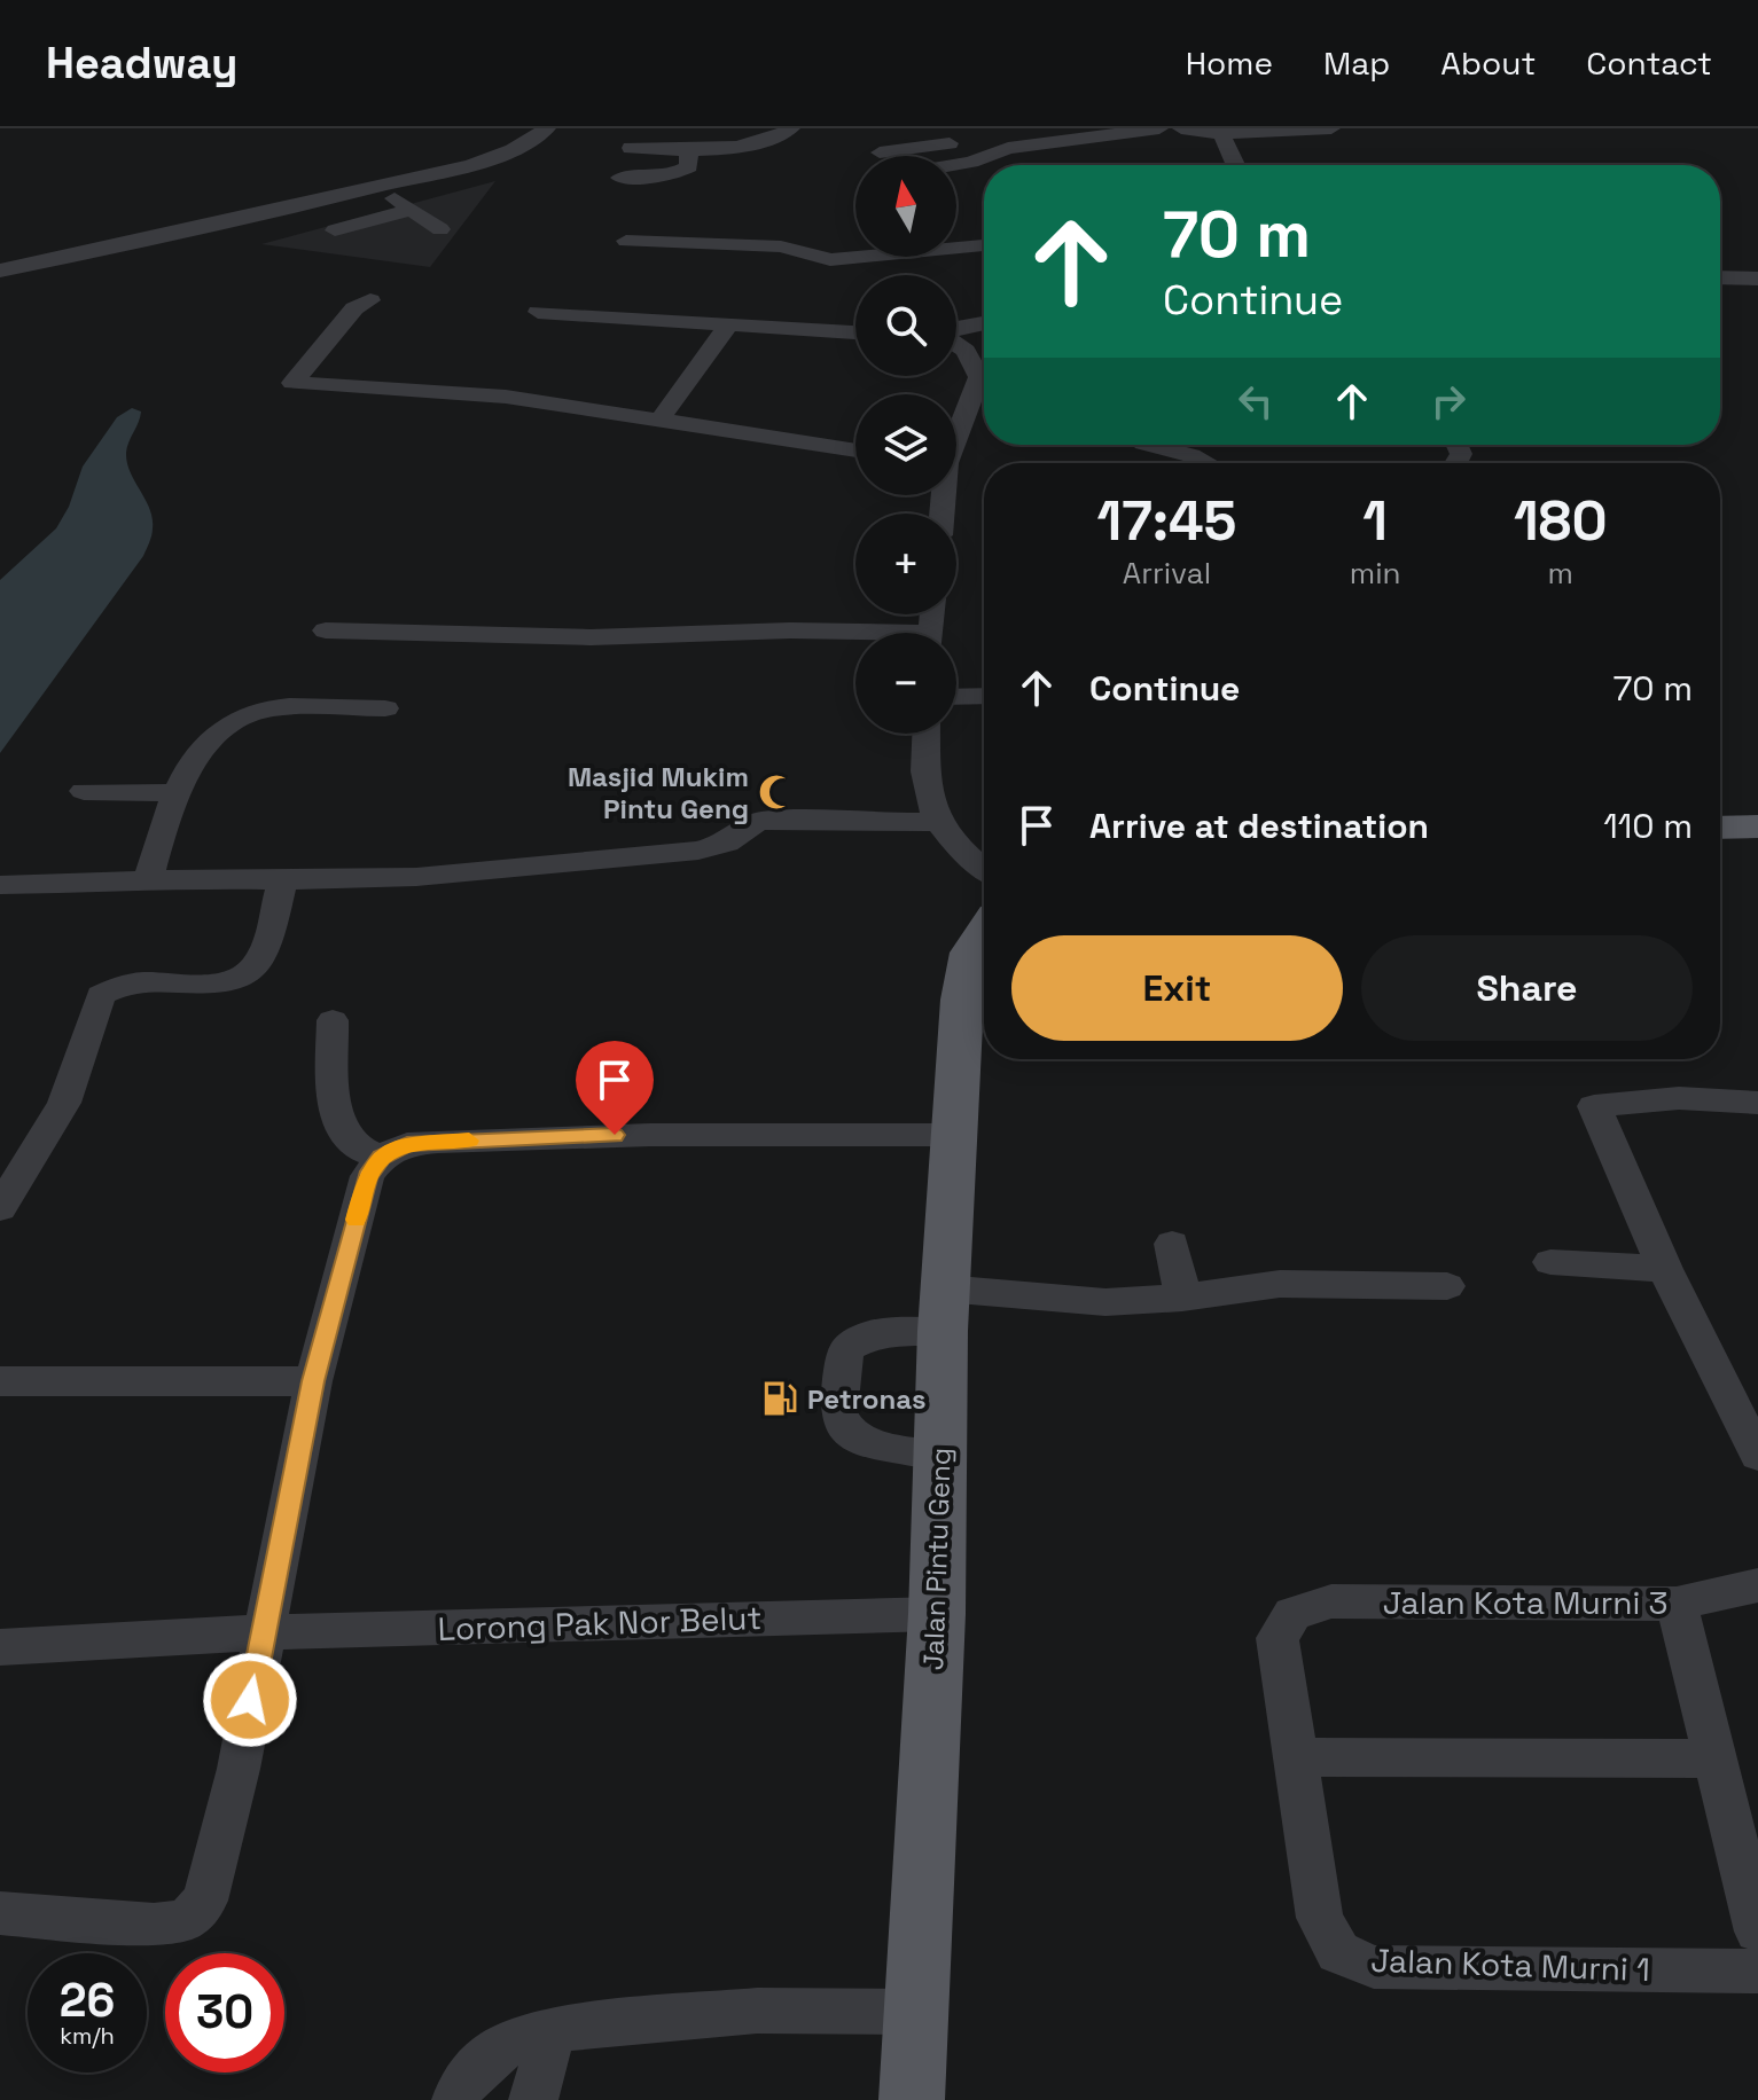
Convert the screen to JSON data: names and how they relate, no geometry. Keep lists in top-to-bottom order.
{
  "streets": {
    "main road": ["Jalan Pintu Geng"],
    "street": ["Jalan Kota Murni 3", "Lorong Pak Nor Belut", "Jalan Kota Murni 1"]
  },
  "crossings": [
    ["Jalan Pintu Geng", "Lorong Pak Nor Belut"],
    ["Jalan Kota Murni 3", "Jalan Kota Murni 1"]
  ],
  "places": {
    "mosque": ["Masjid Mukim Pintu Geng"],
    "fuel station": ["Petronas"]
  },
  "north": "top",
  "page": {
    "header": "Headway",
    "nav": [
      "Home",
      "Map",
      "About",
      "Contact"
    ],
    "map_buttons": ["+", "−"],
    "turn": ["70 m", "Continue"],
    "eta": [
      "17:45",
      "Arrival",
      "1",
      "min",
      "180",
      "m"
    ],
    "list": [
      {
        "name": "Continue",
        "value": "70 m"
      },
      {
        "name": "Arrive at destination",
        "value": "110 m"
      }
    ],
    "buttons": ["Exit", "Share"],
    "speed": "26 km/h",
    "limit": "30"
  }
}
